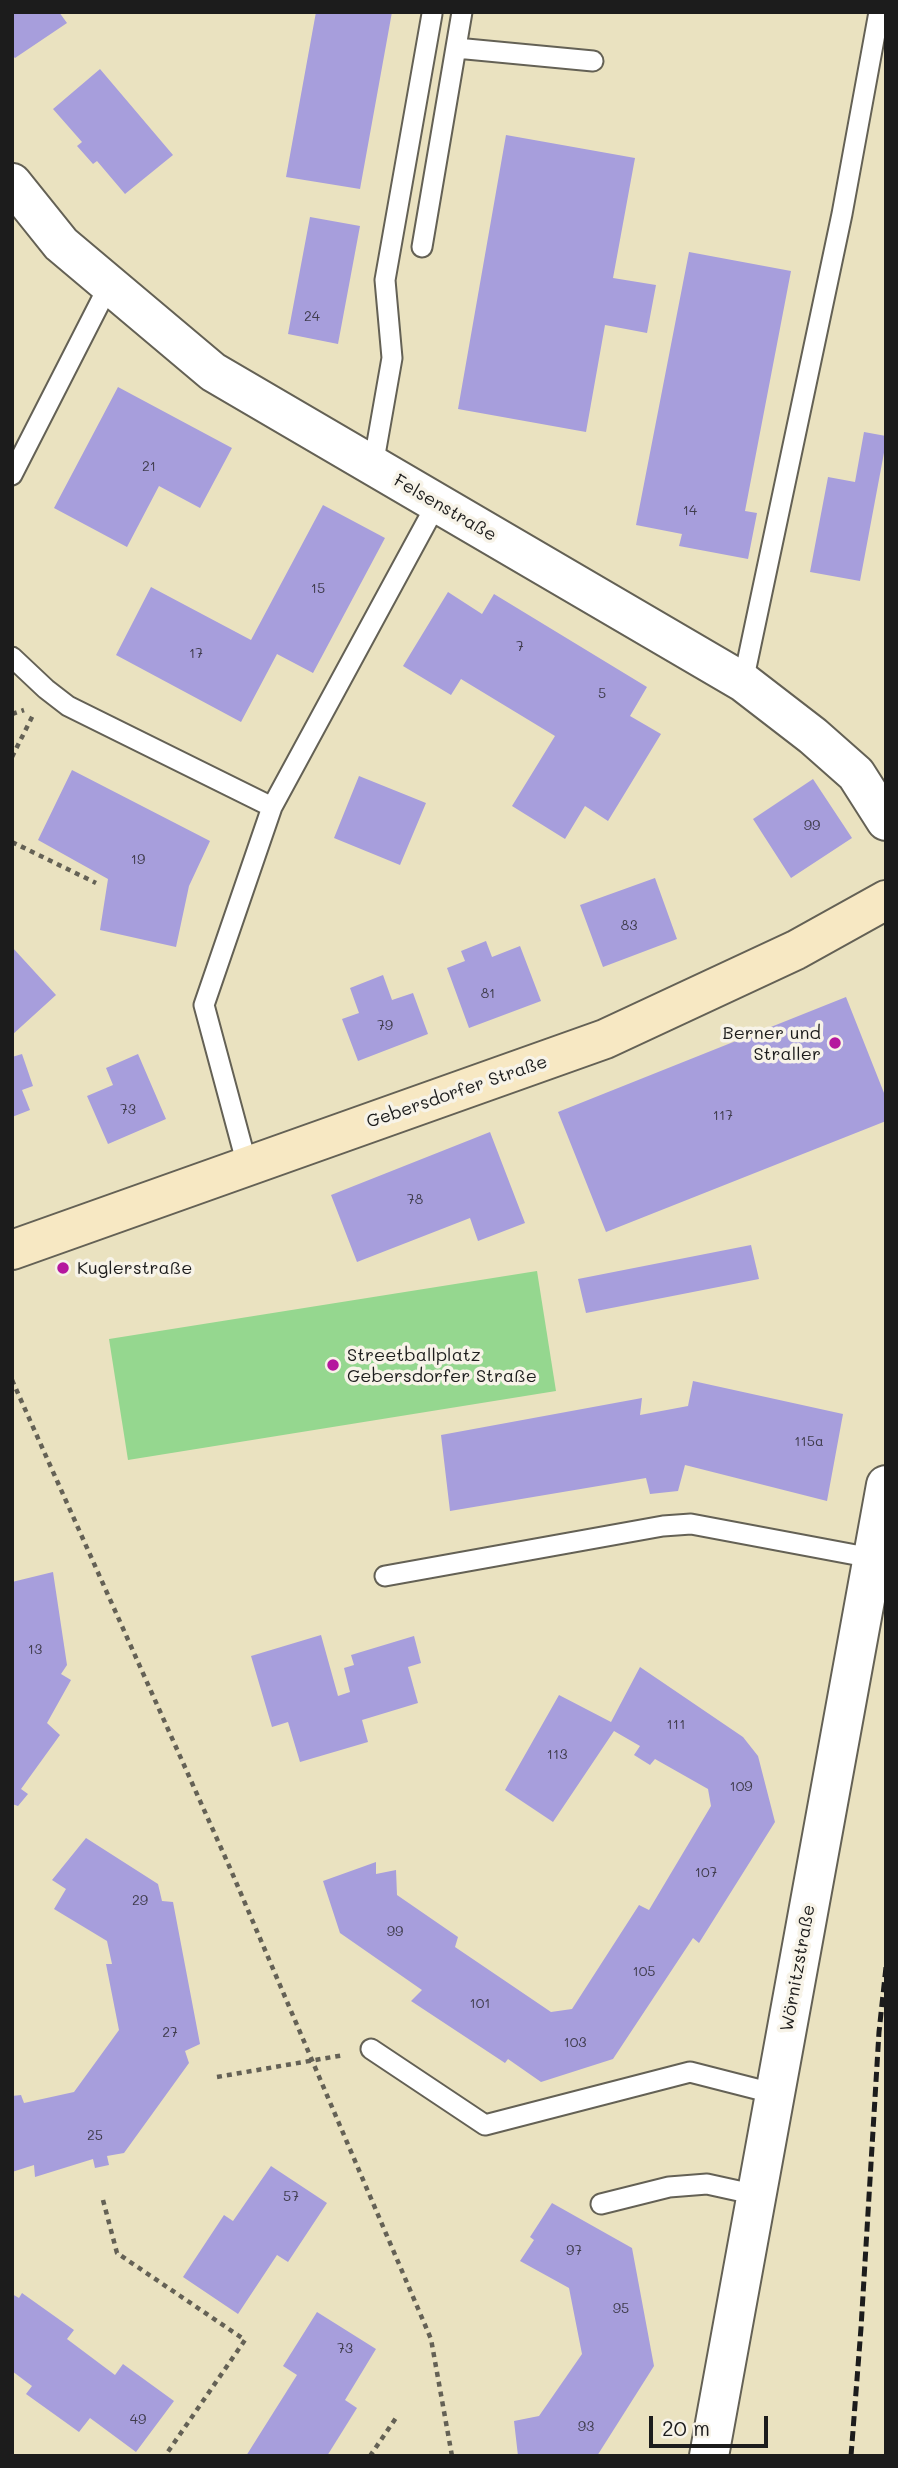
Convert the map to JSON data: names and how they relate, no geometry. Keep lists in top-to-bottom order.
{
  "streets": {
    "main road": ["Gebersdorfer Straße"],
    "street": ["Felsenstraße", "Wörnitzstraße"]
  },
  "places": ["Berner und Straller", "Kuglerstraße", "Streetballplatz Gebersdorfer Straße"],
  "house_numbers": [
    "24",
    "21",
    "14",
    "15",
    "7",
    "17",
    "5",
    "99",
    "19",
    "83",
    "81",
    "79",
    "73",
    "117",
    "78",
    "115a",
    "13",
    "111",
    "113",
    "109",
    "107",
    "29",
    "99",
    "105",
    "101",
    "27",
    "103",
    "25",
    "57",
    "97",
    "95",
    "73",
    "49",
    "93"
  ],
  "scale_bar": "20 m"
}
